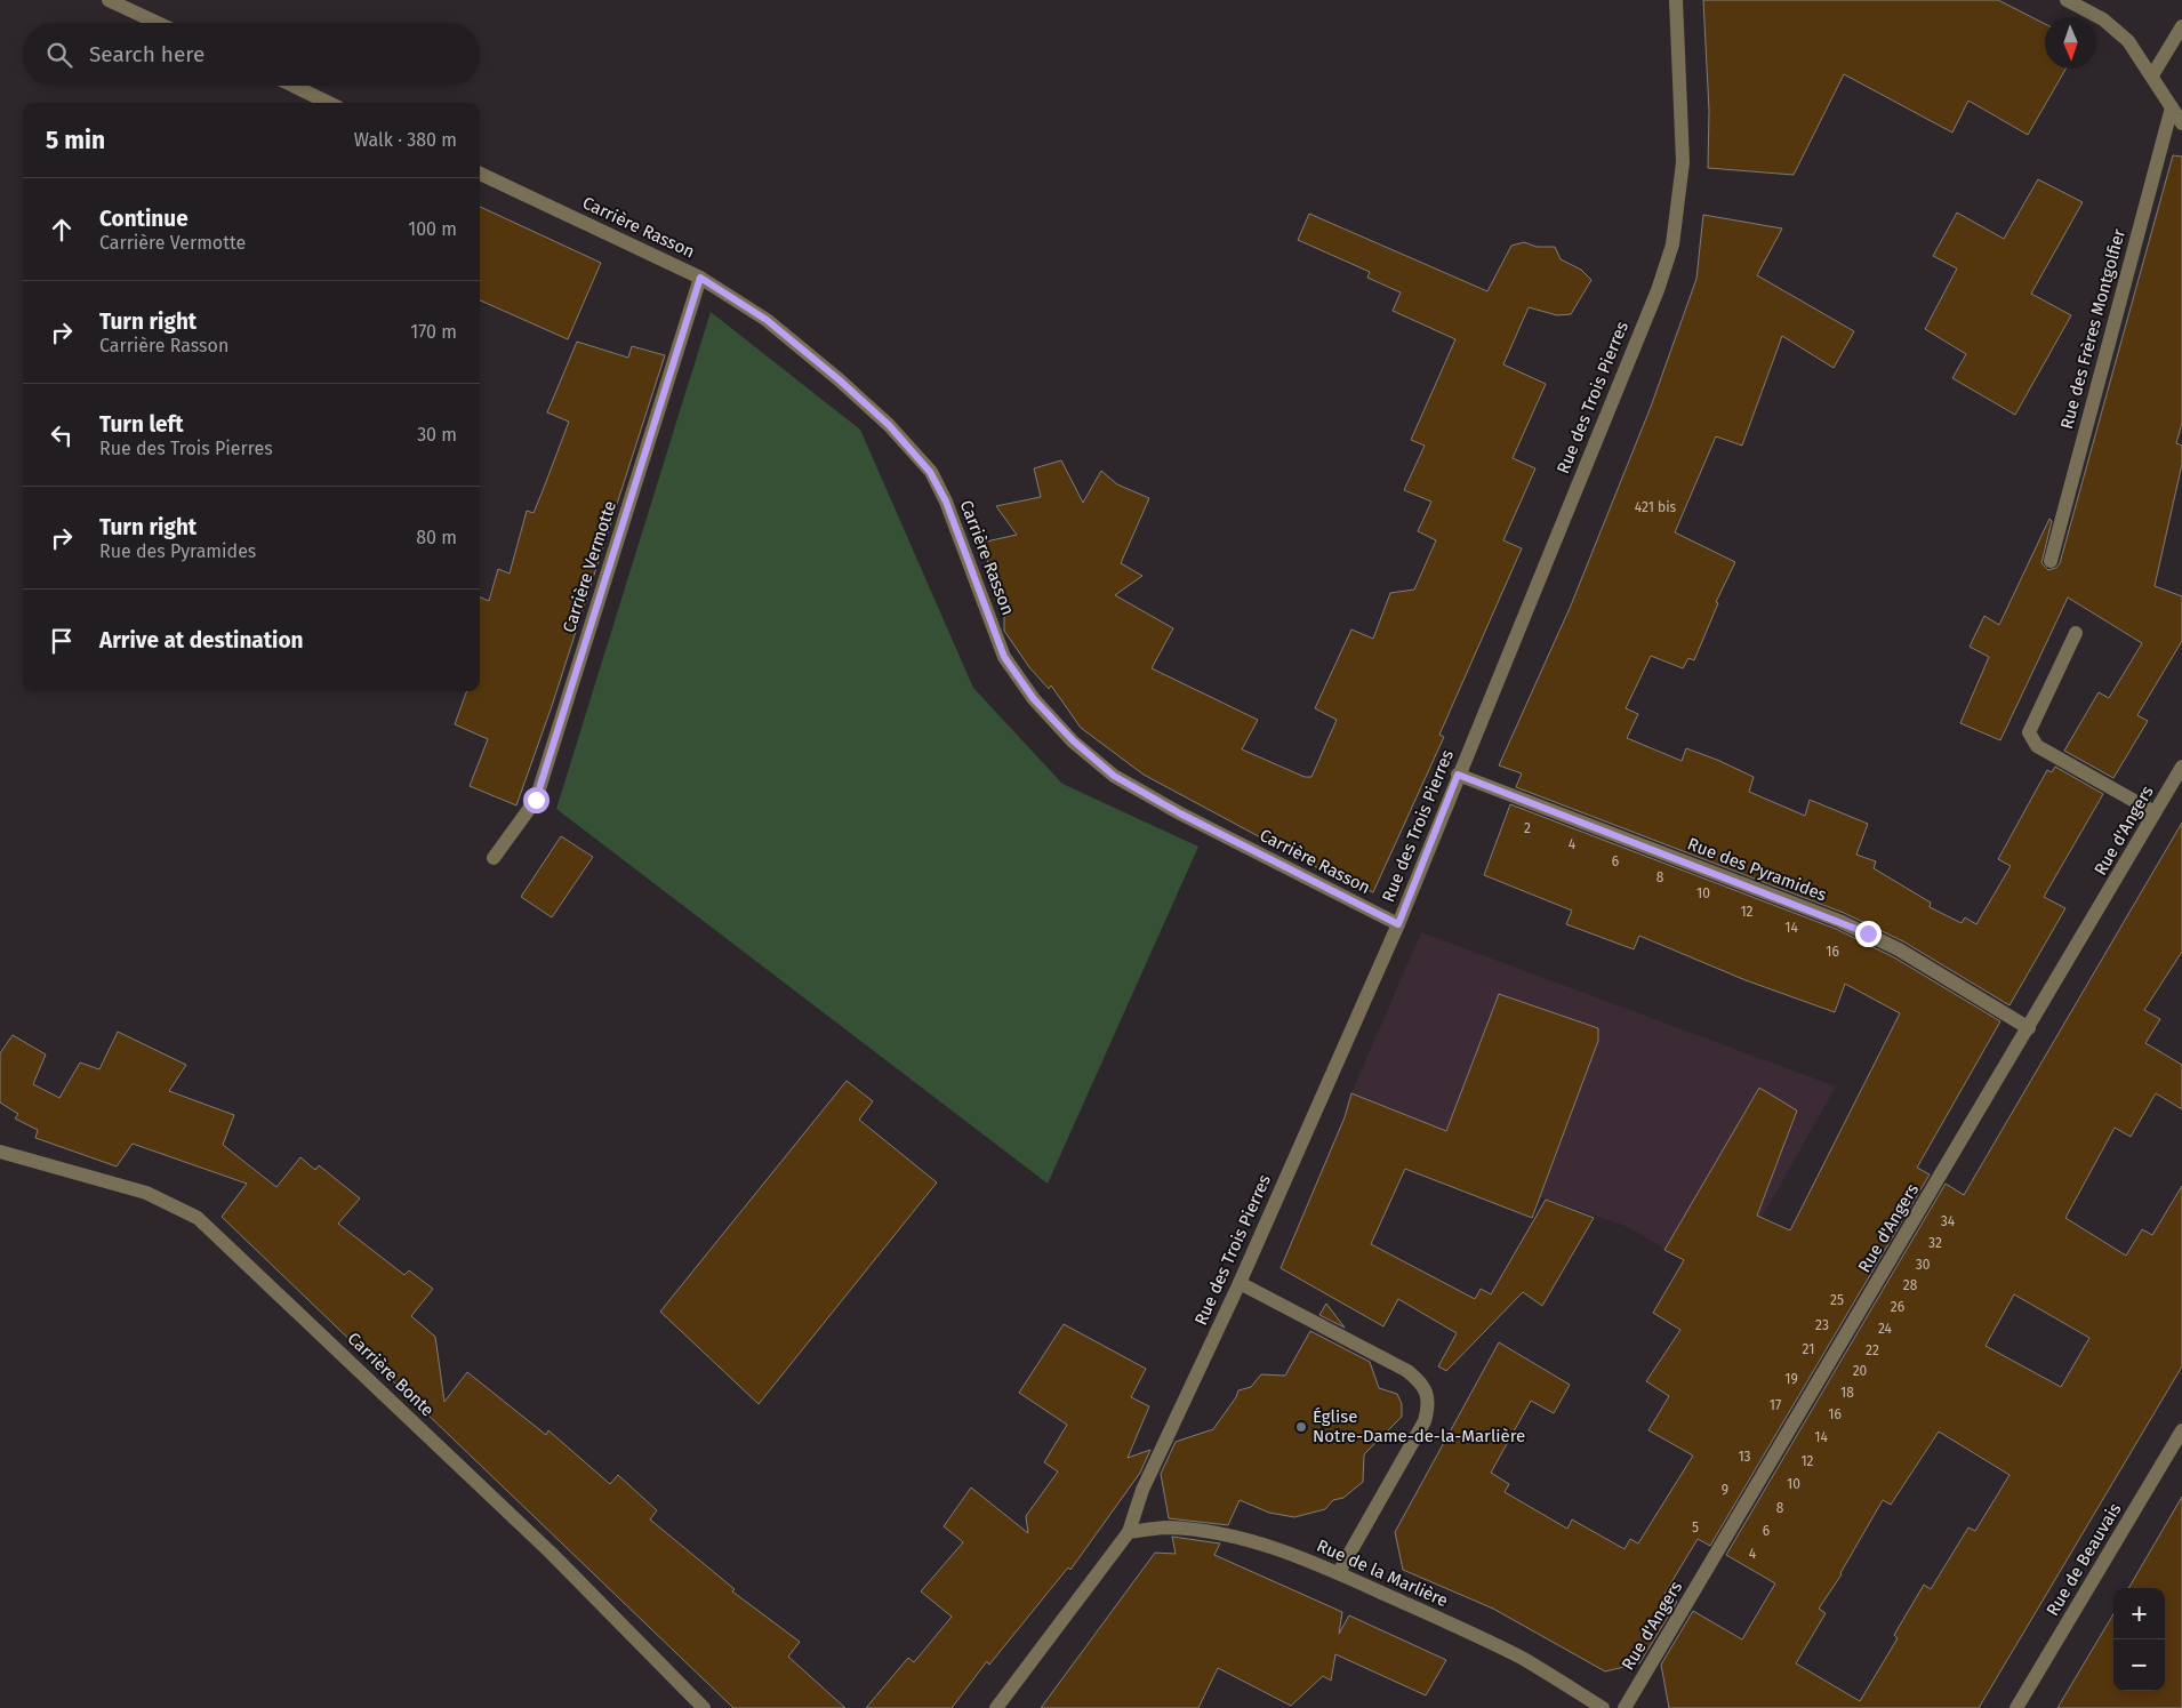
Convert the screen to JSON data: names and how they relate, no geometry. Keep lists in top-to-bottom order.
{
  "streets": {
    "street": [
      "Carrière Rasson",
      "Rue des Frères Montgolfier",
      "Rue des Trois Pierres",
      "Carrière Vermotte",
      "Rue d'Angers",
      "Rue des Pyramides",
      "Carrière Bonte",
      "Rue de Beauvais",
      "Rue de la Marlière"
    ]
  },
  "crossings": [
    ["Carrière Rasson", "Rue des Trois Pierres"],
    ["Carrière Rasson", "Carrière Vermotte"],
    ["Rue des Trois Pierres", "Rue des Pyramides"],
    ["Rue des Trois Pierres", "Rue de la Marlière"],
    ["Rue d'Angers", "Rue des Pyramides"]
  ],
  "places": ["Église Notre-Dame-de-la-Marlière"],
  "house_numbers": [
    "421 bis",
    "2",
    "4",
    "6",
    "8",
    "10",
    "12",
    "14",
    "16",
    "34",
    "32",
    "30",
    "28",
    "25",
    "26",
    "23",
    "24",
    "21",
    "22",
    "20",
    "19",
    "18",
    "17",
    "16",
    "14",
    "13",
    "12",
    "10",
    "9",
    "8",
    "5",
    "6",
    "4"
  ],
  "north": "bottom",
  "page": {
    "search": "Search here",
    "heading": ["5 min", "Walk · 380 m"],
    "list": [
      ["Continue", "Carrière Vermotte", "100 m"],
      ["Turn right", "Carrière Rasson", "170 m"],
      ["Turn left", "Rue des Trois Pierres", "30 m"],
      ["Turn right", "Rue des Pyramides", "80 m"],
      "Arrive at destination"
    ],
    "map_buttons": ["+", "−"]
  }
}
